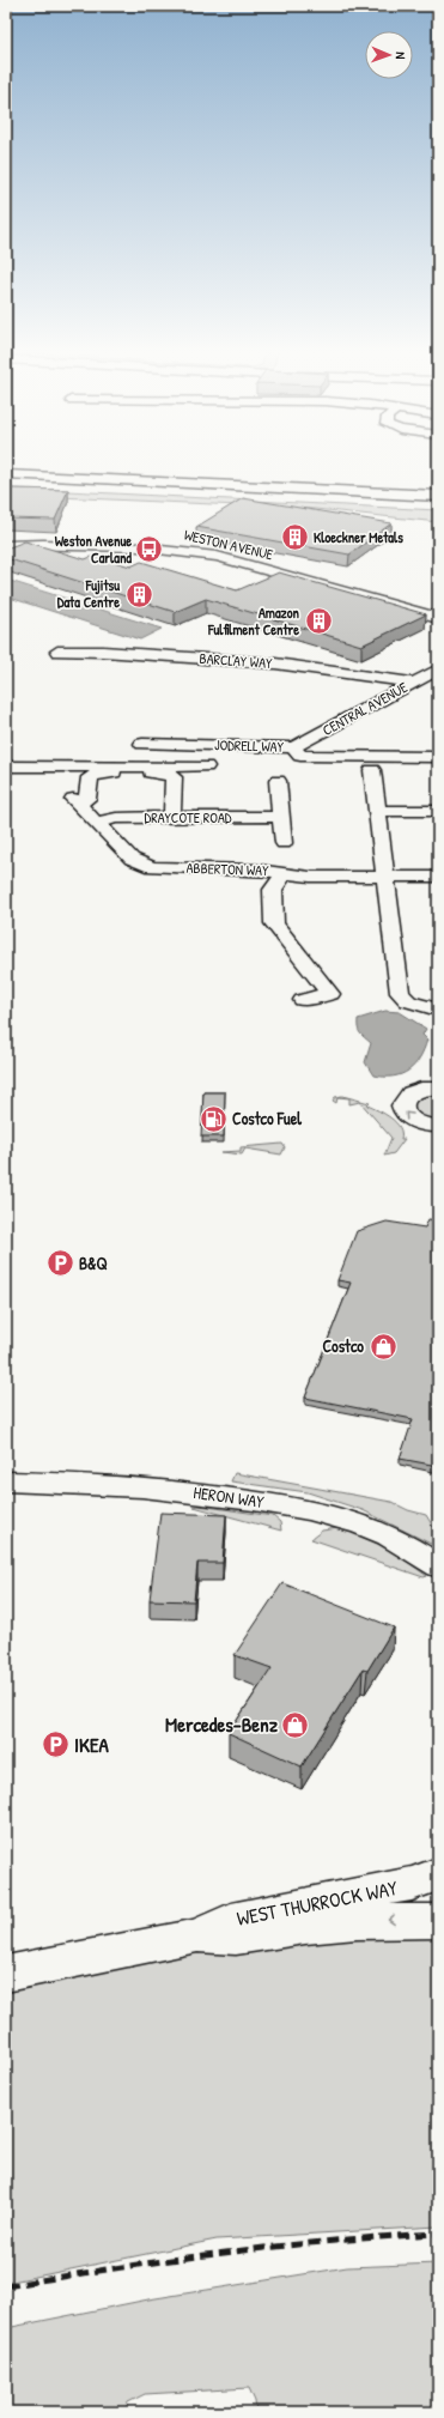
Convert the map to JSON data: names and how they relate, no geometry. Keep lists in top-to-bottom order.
{
  "streets": {
    "main road": ["WEST THURROCK WAY"],
    "street": [
      "WESTON AVENUE",
      "BARCLAY WAY",
      "CENTRAL AVENUE",
      "JODRELL WAY",
      "DRAYCOTE ROAD",
      "ABBERTON WAY",
      "HERON WAY"
    ]
  },
  "crossings": [
    ["BARCLAY WAY", "CENTRAL AVENUE"],
    ["CENTRAL AVENUE", "JODRELL WAY"],
    ["DRAYCOTE ROAD", "ABBERTON WAY"]
  ],
  "places": {
    "building": ["Kloeckner Metals", "Fujitsu Data Centre", "Amazon Fulfilment Centre"],
    "bus stop": ["Weston Avenue Carland"],
    "fuel station": ["Costco Fuel"],
    "parking": ["B&Q", "IKEA"],
    "shop": ["Costco", "Mercedes-Benz"]
  },
  "north": "right"
}
